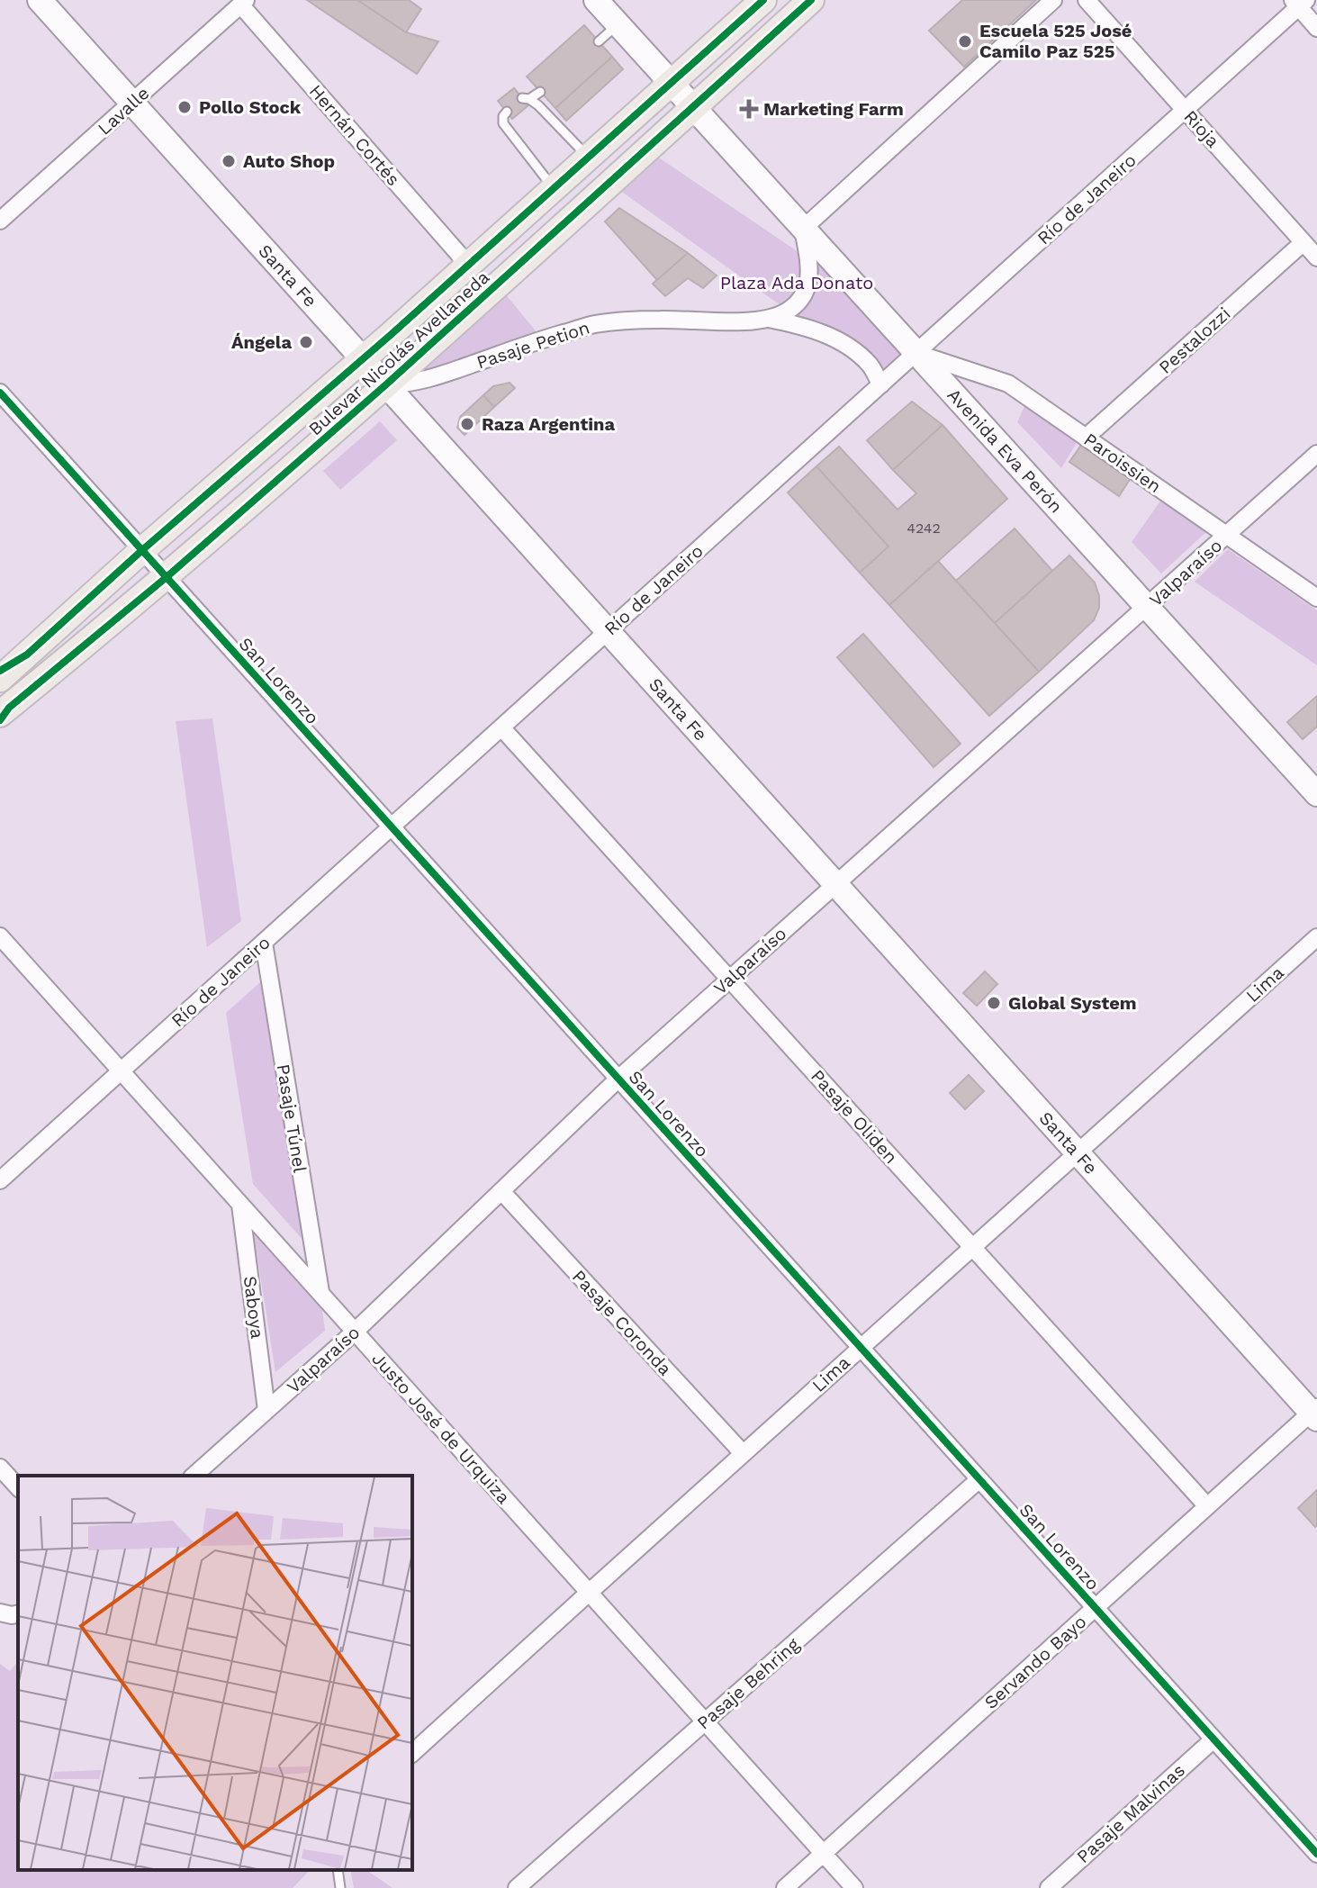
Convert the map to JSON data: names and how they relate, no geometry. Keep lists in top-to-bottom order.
{
  "streets": {
    "main road": ["Santa Fe", "Bulevar Nicolás Avellaneda", "Avenida Eva Perón"],
    "street": [
      "Lavalle",
      "Rioja",
      "Hernán Cortés",
      "Río de Janeiro",
      "Pestalozzi",
      "Pasaje Petion",
      "Paroissien",
      "Valparaíso",
      "San Lorenzo",
      "Lima",
      "Pasaje Oliden",
      "Pasaje Túnel",
      "Saboya",
      "Pasaje Coronda",
      "Justo José de Urquiza",
      "Servando Bayo",
      "Pasaje Behring",
      "Pasaje Malvinas"
    ]
  },
  "crossings": [
    ["Lavalle", "Hernán Cortés"],
    ["Lavalle", "Santa Fe"],
    ["Rioja", "Río de Janeiro"],
    ["Rioja", "Pestalozzi"],
    ["Hernán Cortés", "Bulevar Nicolás Avellaneda"],
    ["Río de Janeiro", "Santa Fe"],
    ["Río de Janeiro", "Pasaje Petion"],
    ["Río de Janeiro", "Avenida Eva Perón"],
    ["Río de Janeiro", "Paroissien"],
    ["Río de Janeiro", "San Lorenzo"],
    ["Río de Janeiro", "Pasaje Oliden"],
    ["Río de Janeiro", "Pasaje Túnel"],
    ["Río de Janeiro", "Justo José de Urquiza"],
    ["Santa Fe", "Pasaje Petion"],
    ["Santa Fe", "Bulevar Nicolás Avellaneda"],
    ["Santa Fe", "Valparaíso"],
    ["Santa Fe", "Lima"],
    ["Santa Fe", "Servando Bayo"],
    ["Pestalozzi", "Paroissien"],
    ["Pasaje Petion", "Bulevar Nicolás Avellaneda"],
    ["Pasaje Petion", "Avenida Eva Perón"],
    ["Bulevar Nicolás Avellaneda", "Avenida Eva Perón"],
    ["Bulevar Nicolás Avellaneda", "San Lorenzo"],
    ["Avenida Eva Perón", "Paroissien"],
    ["Avenida Eva Perón", "Valparaíso"],
    ["Paroissien", "Valparaíso"],
    ["Valparaíso", "San Lorenzo"],
    ["Valparaíso", "Pasaje Oliden"],
    ["Valparaíso", "Saboya"],
    ["Valparaíso", "Pasaje Coronda"],
    ["Valparaíso", "Justo José de Urquiza"],
    ["San Lorenzo", "Lima"],
    ["San Lorenzo", "Servando Bayo"],
    ["San Lorenzo", "Pasaje Behring"],
    ["San Lorenzo", "Pasaje Malvinas"],
    ["Lima", "Pasaje Oliden"],
    ["Lima", "Pasaje Coronda"],
    ["Lima", "Justo José de Urquiza"],
    ["Pasaje Oliden", "Servando Bayo"],
    ["Pasaje Túnel", "Justo José de Urquiza"],
    ["Saboya", "Justo José de Urquiza"],
    ["Justo José de Urquiza", "Servando Bayo"],
    ["Justo José de Urquiza", "Pasaje Behring"]
  ],
  "parks": ["Plaza Ada Donato"],
  "places": {
    "other": [
      "Escuela 525 José Camilo Paz 525",
      "Pollo Stock",
      "Auto Shop",
      "Ángela",
      "Raza Argentina",
      "Global System"
    ],
    "health": ["Marketing Farm"]
  },
  "house_numbers": ["4242"]
}
